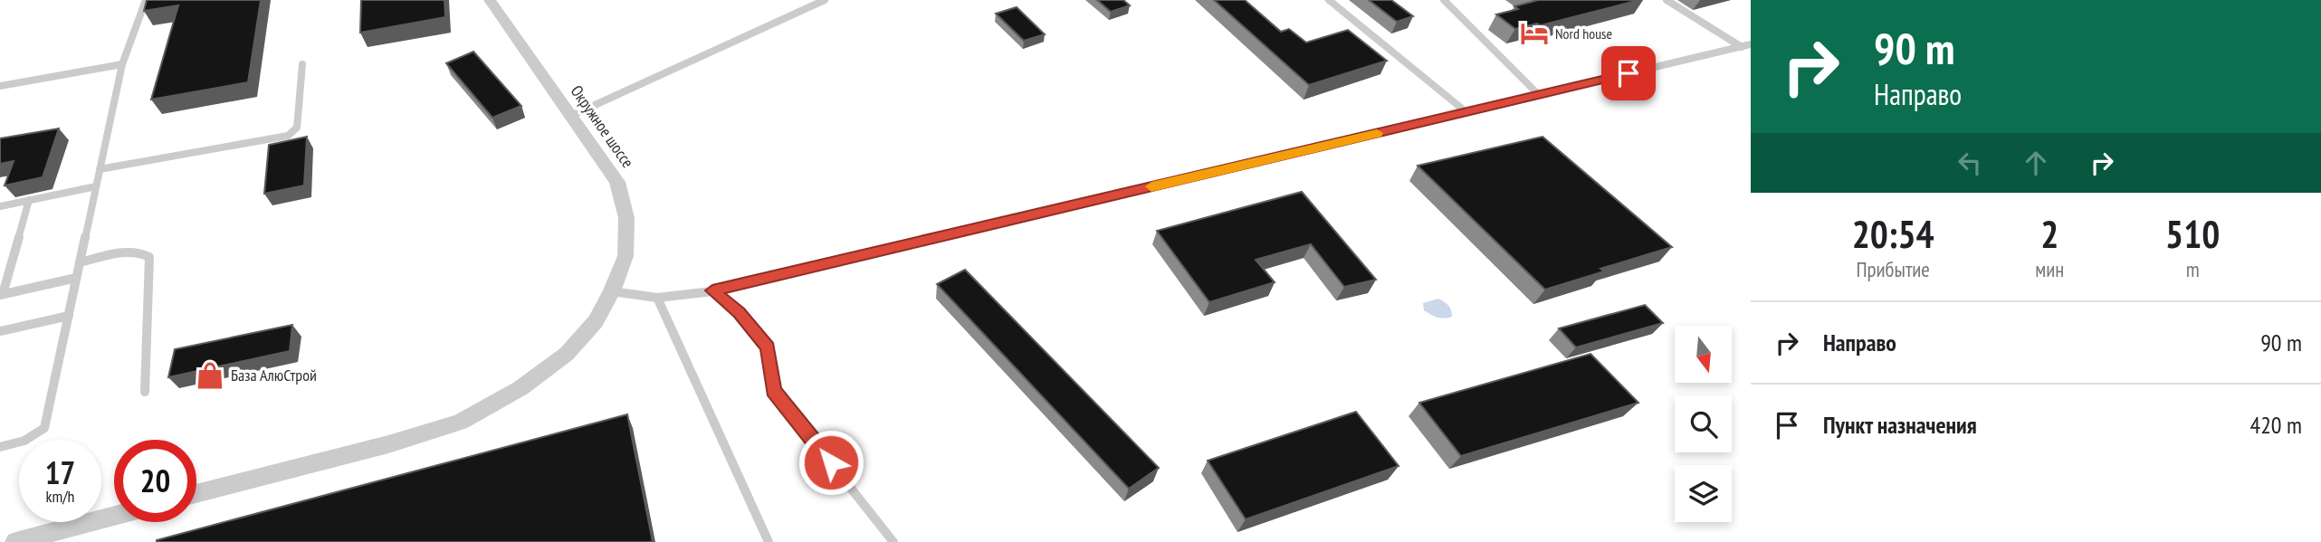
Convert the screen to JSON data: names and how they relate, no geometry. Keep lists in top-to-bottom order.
{
  "streets": {
    "street": ["Окружное шоссе"]
  },
  "places": {
    "hotel": ["Nord house"],
    "shop": ["База АлюСтрой"]
  },
  "north": "bottom",
  "page": {
    "turn": ["90 m", "Направо"],
    "eta": [
      "20:54",
      "Прибытие",
      "2",
      "мин",
      "510",
      "m"
    ],
    "list": [
      {
        "name": "Направо",
        "value": "90 m"
      },
      {
        "name": "Пункт назначения",
        "value": "420 m"
      }
    ],
    "speed": "17 km/h",
    "limit": "20"
  }
}
